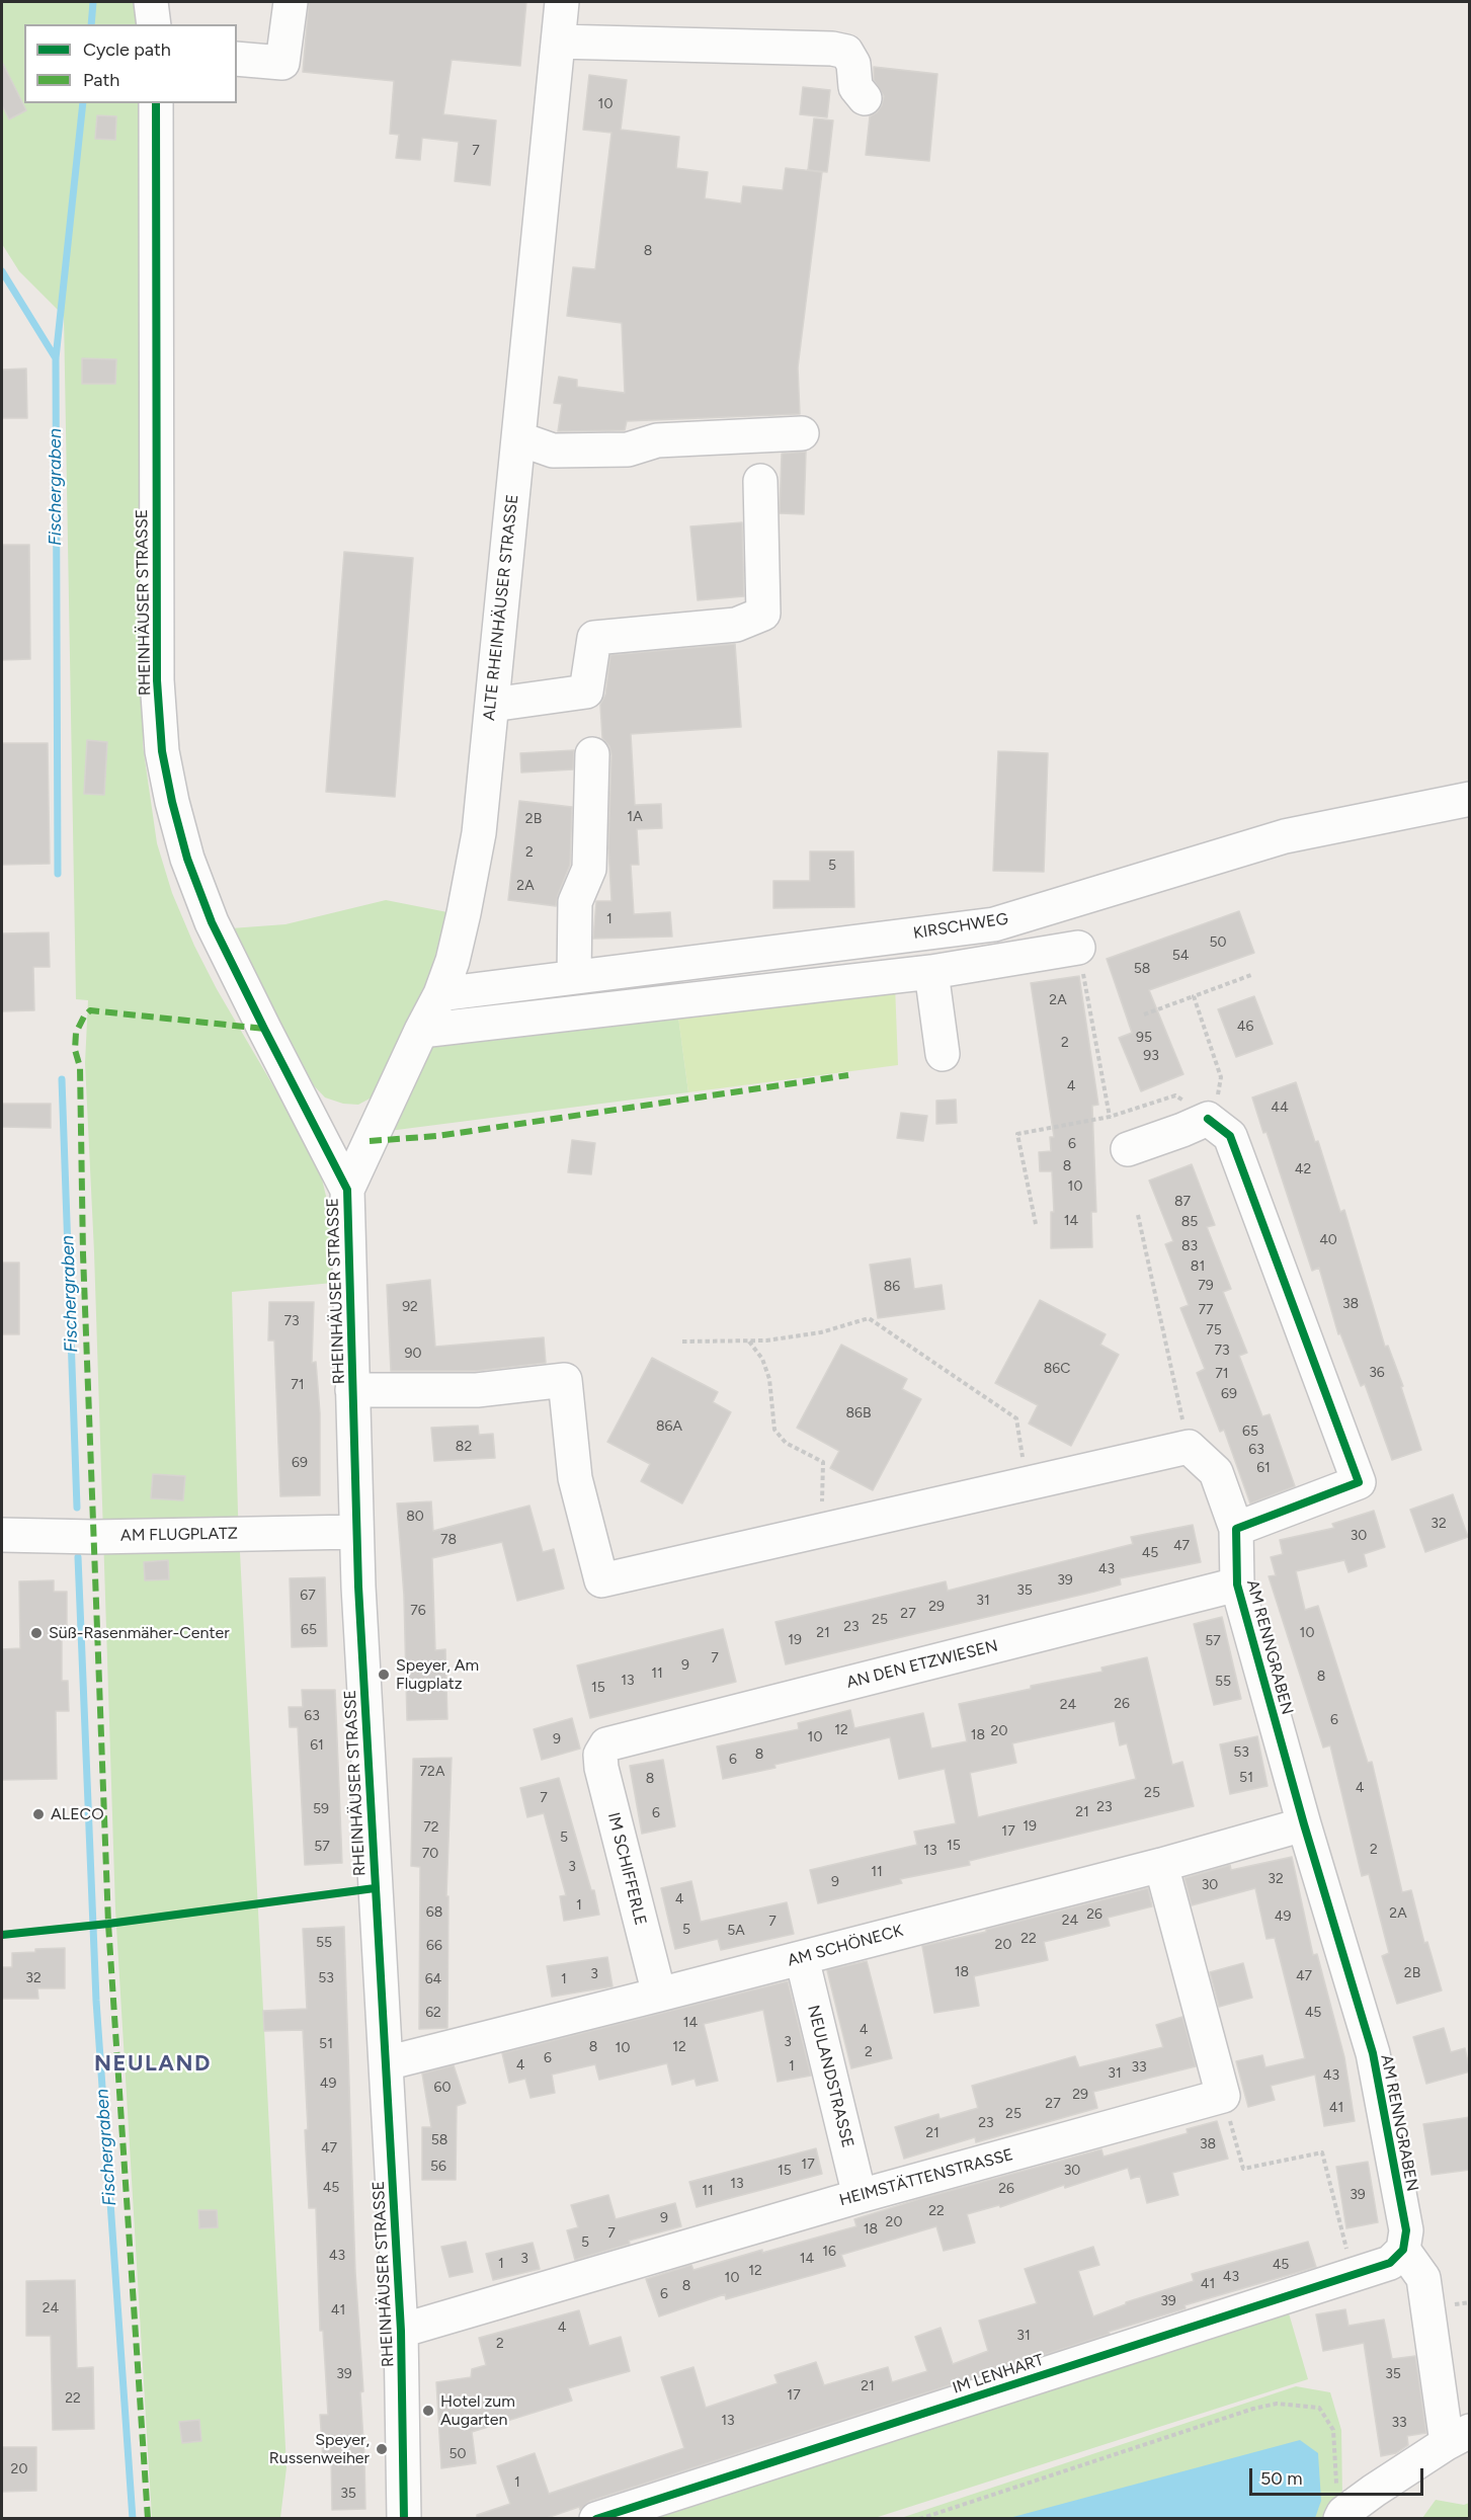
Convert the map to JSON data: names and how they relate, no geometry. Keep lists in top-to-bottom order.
{
  "streets": {
    "street": [
      "RHEINHÄUSER STRASSE",
      "ALTE RHEINHÄUSER STRASSE",
      "KIRSCHWEG",
      "AM FLUGPLATZ",
      "AM RENNGRABEN",
      "AN DEN ETZWIESEN",
      "IM SCHIFFERLE",
      "AM SCHÖNECK",
      "NEULANDSTRASSE",
      "HEIMSTÄTTENSTRASSE",
      "IM LENHART"
    ]
  },
  "crossings": [
    ["RHEINHÄUSER STRASSE", "ALTE RHEINHÄUSER STRASSE"],
    ["RHEINHÄUSER STRASSE", "AM FLUGPLATZ"],
    ["RHEINHÄUSER STRASSE", "AM RENNGRABEN"],
    ["RHEINHÄUSER STRASSE", "AM SCHÖNECK"],
    ["RHEINHÄUSER STRASSE", "HEIMSTÄTTENSTRASSE"],
    ["ALTE RHEINHÄUSER STRASSE", "KIRSCHWEG"],
    ["AM RENNGRABEN", "AN DEN ETZWIESEN"],
    ["AM RENNGRABEN", "AM SCHÖNECK"],
    ["AM RENNGRABEN", "IM LENHART"],
    ["AN DEN ETZWIESEN", "IM SCHIFFERLE"],
    ["IM SCHIFFERLE", "AM SCHÖNECK"],
    ["AM SCHÖNECK", "NEULANDSTRASSE"],
    ["NEULANDSTRASSE", "HEIMSTÄTTENSTRASSE"]
  ],
  "districts": ["NEULAND"],
  "water": ["Fischergraben"],
  "places": [
    "Süß-Rasenmäher-Center",
    "Speyer, Am Flugplatz",
    "ALECO",
    "Hotel zum Augarten",
    "Speyer, Russenweiher"
  ],
  "house_numbers": [
    "10",
    "7",
    "8",
    "1A",
    "2B",
    "2",
    "5",
    "2A",
    "1",
    "50",
    "54",
    "58",
    "2A",
    "46",
    "95",
    "2",
    "93",
    "4",
    "44",
    "6",
    "8",
    "42",
    "10",
    "87",
    "14",
    "85",
    "40",
    "83",
    "81",
    "79",
    "86",
    "38",
    "92",
    "77",
    "73",
    "75",
    "73",
    "90",
    "86C",
    "36",
    "71",
    "71",
    "69",
    "86B",
    "86A",
    "65",
    "82",
    "63",
    "69",
    "61",
    "80",
    "32",
    "30",
    "78",
    "47",
    "45",
    "43",
    "39",
    "35",
    "67",
    "31",
    "29",
    "76",
    "27",
    "25",
    "23",
    "65",
    "21",
    "10",
    "19",
    "57",
    "7",
    "9",
    "11",
    "8",
    "13",
    "55",
    "15",
    "26",
    "24",
    "63",
    "6",
    "12",
    "20",
    "18",
    "10",
    "9",
    "61",
    "53",
    "8",
    "6",
    "72A",
    "51",
    "8",
    "4",
    "25",
    "7",
    "23",
    "59",
    "21",
    "6",
    "19",
    "72",
    "17",
    "5",
    "15",
    "57",
    "2",
    "13",
    "70",
    "3",
    "11",
    "32",
    "9",
    "30",
    "4",
    "1",
    "68",
    "2A",
    "26",
    "49",
    "24",
    "7",
    "5",
    "5A",
    "22",
    "55",
    "20",
    "66",
    "18",
    "2B",
    "3",
    "47",
    "32",
    "53",
    "64",
    "1",
    "62",
    "45",
    "14",
    "4",
    "3",
    "51",
    "8",
    "12",
    "10",
    "2",
    "6",
    "4",
    "1",
    "33",
    "31",
    "43",
    "49",
    "60",
    "29",
    "27",
    "41",
    "25",
    "23",
    "21",
    "58",
    "38",
    "47",
    "17",
    "56",
    "15",
    "30",
    "13",
    "45",
    "26",
    "11",
    "39",
    "22",
    "9",
    "20",
    "18",
    "7",
    "5",
    "16",
    "43",
    "3",
    "14",
    "1",
    "45",
    "12",
    "43",
    "10",
    "41",
    "8",
    "6",
    "39",
    "24",
    "41",
    "4",
    "31",
    "2",
    "39",
    "35",
    "21",
    "17",
    "22",
    "13",
    "33",
    "50",
    "20",
    "1",
    "35"
  ],
  "legend": ["Cycle path", "Path"],
  "scale_bar": "50 m"
}
